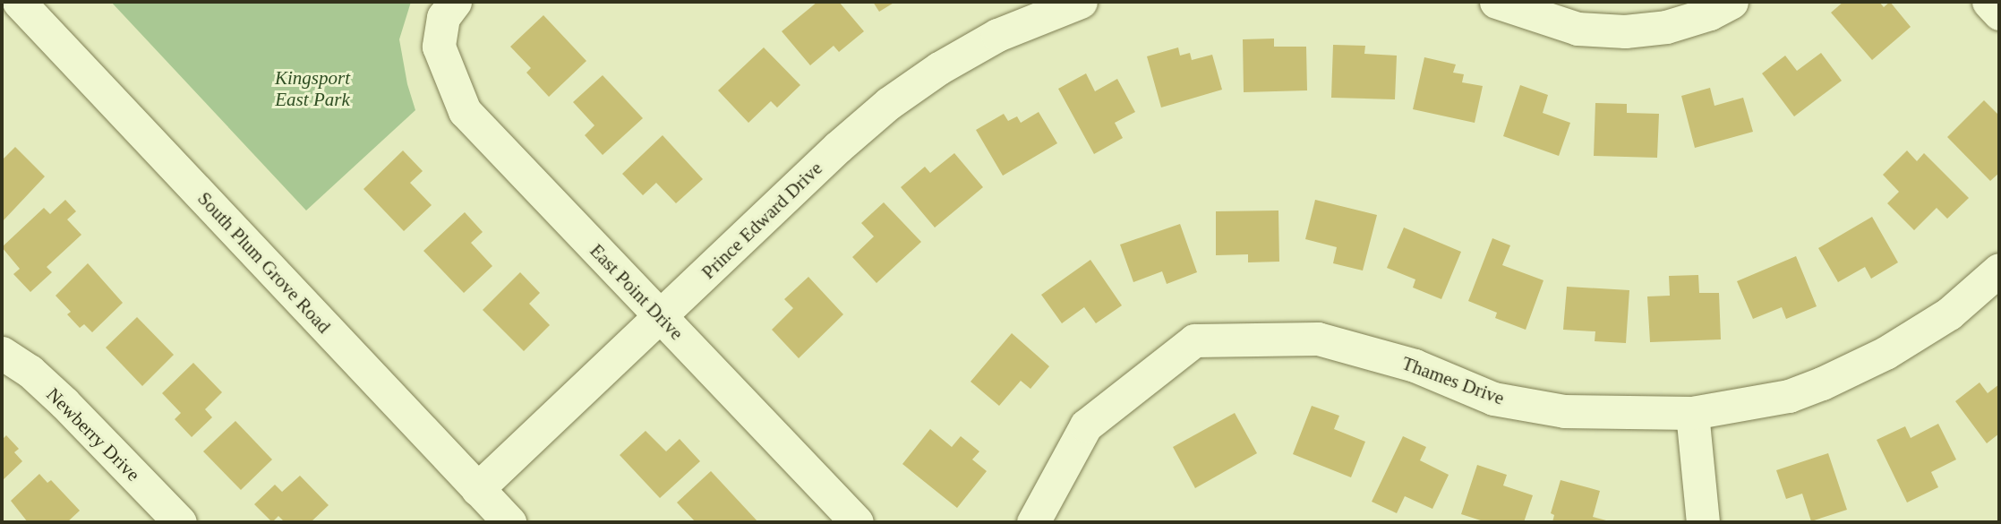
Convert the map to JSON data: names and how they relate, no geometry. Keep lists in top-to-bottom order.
{
  "streets": {
    "street": [
      "Prince Edward Drive",
      "South Plum Grove Road",
      "East Point Drive",
      "Thames Drive",
      "Newberry Drive"
    ]
  },
  "crossings": [
    ["Prince Edward Drive", "South Plum Grove Road"],
    ["Prince Edward Drive", "East Point Drive"]
  ],
  "parks": ["Kingsport East Park"]
}
